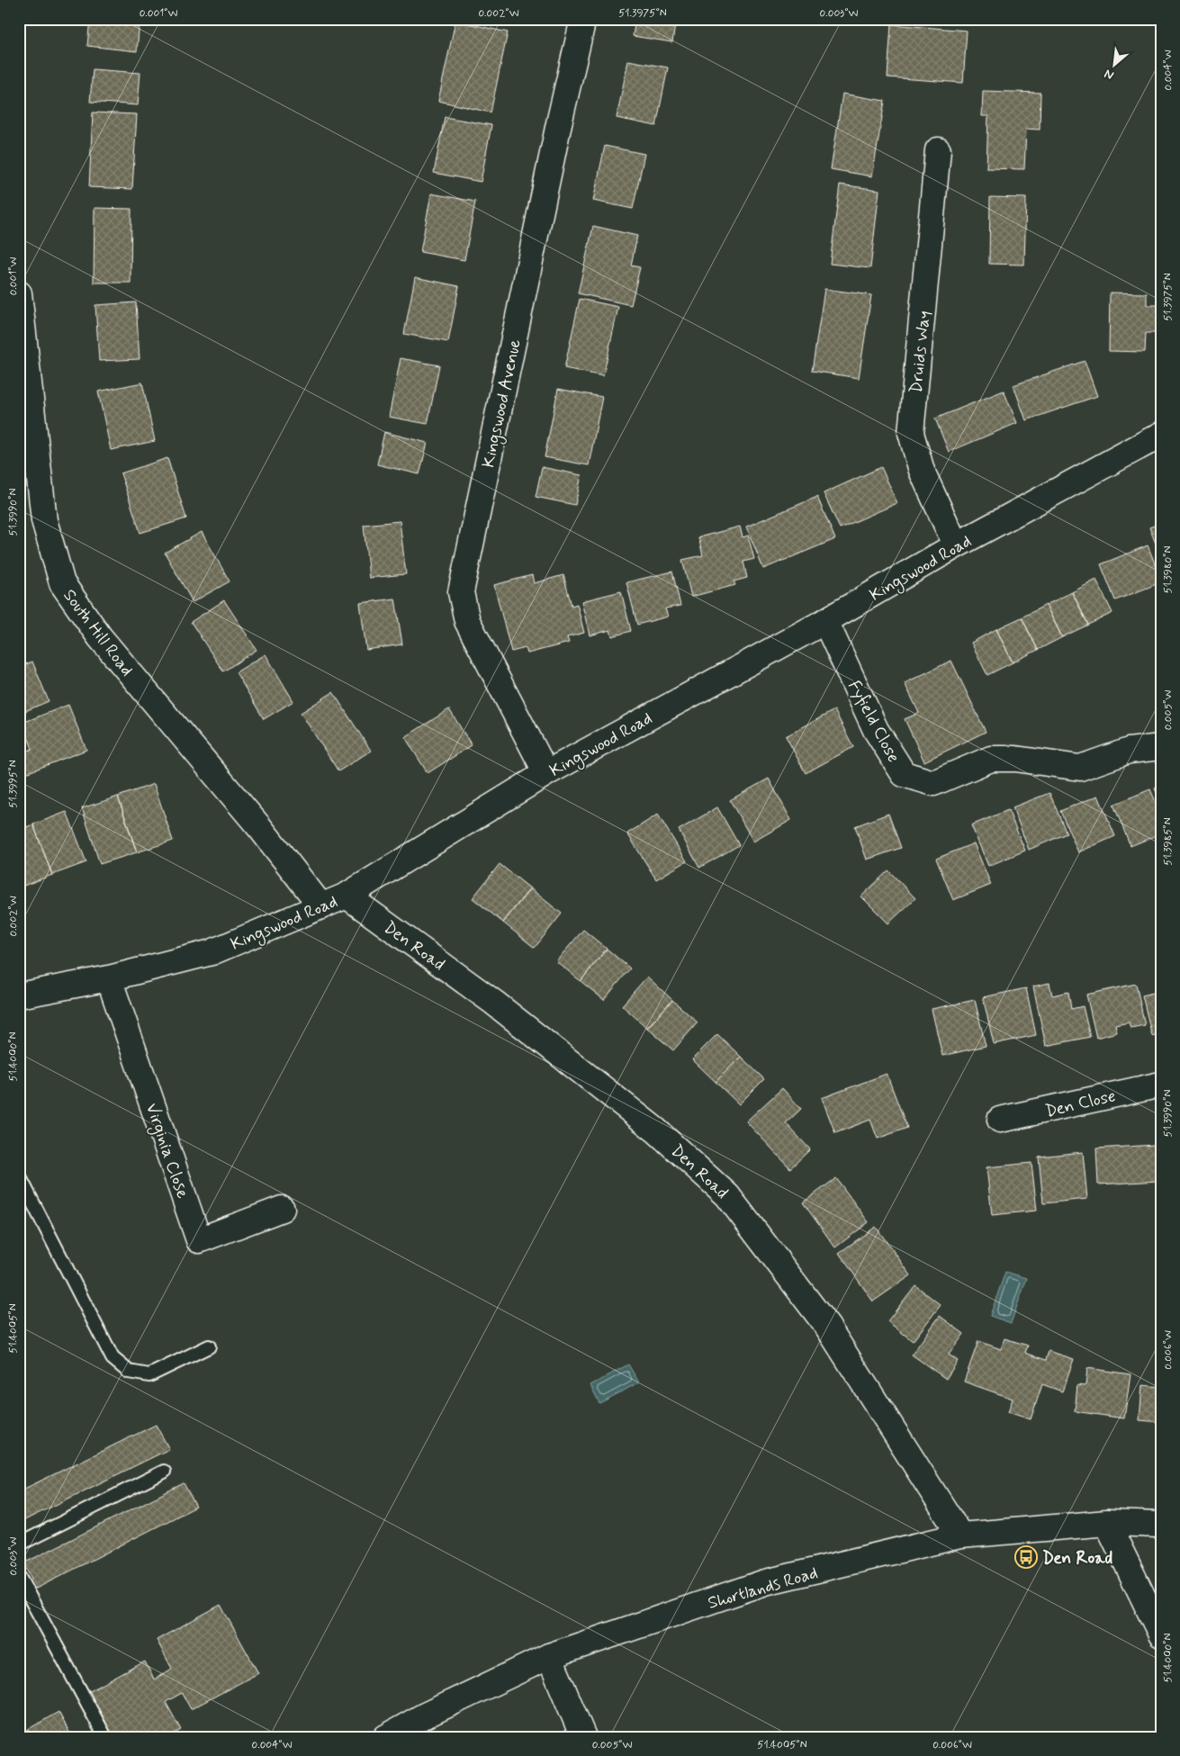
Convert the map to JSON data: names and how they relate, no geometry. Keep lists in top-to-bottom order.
{
  "streets": {
    "street": [
      "Druids Way",
      "Kingswood Avenue",
      "Kingswood Road",
      "South Hill Road",
      "Fyfield Close",
      "Den Road",
      "Den Close",
      "Virginia Close",
      "Shortlands Road"
    ]
  },
  "crossings": [
    ["Druids Way", "Kingswood Road"],
    ["Kingswood Avenue", "Kingswood Road"],
    ["Kingswood Road", "South Hill Road"],
    ["Kingswood Road", "Fyfield Close"],
    ["Kingswood Road", "Den Road"],
    ["Kingswood Road", "Virginia Close"],
    ["Den Road", "Shortlands Road"]
  ],
  "places": {
    "bus stop": ["Den Road"]
  },
  "north": "bottom left",
  "coordinates": [
    "0.001°W",
    "0.002°W",
    "51.3975°N",
    "0.003°W",
    "0.004°W",
    "51.3990°N",
    "51.3980°N",
    "0.005°W",
    "51.3995°N",
    "51.3985°N",
    "51.4000°N",
    "51.4005°N",
    "0.006°W"
  ]
}
